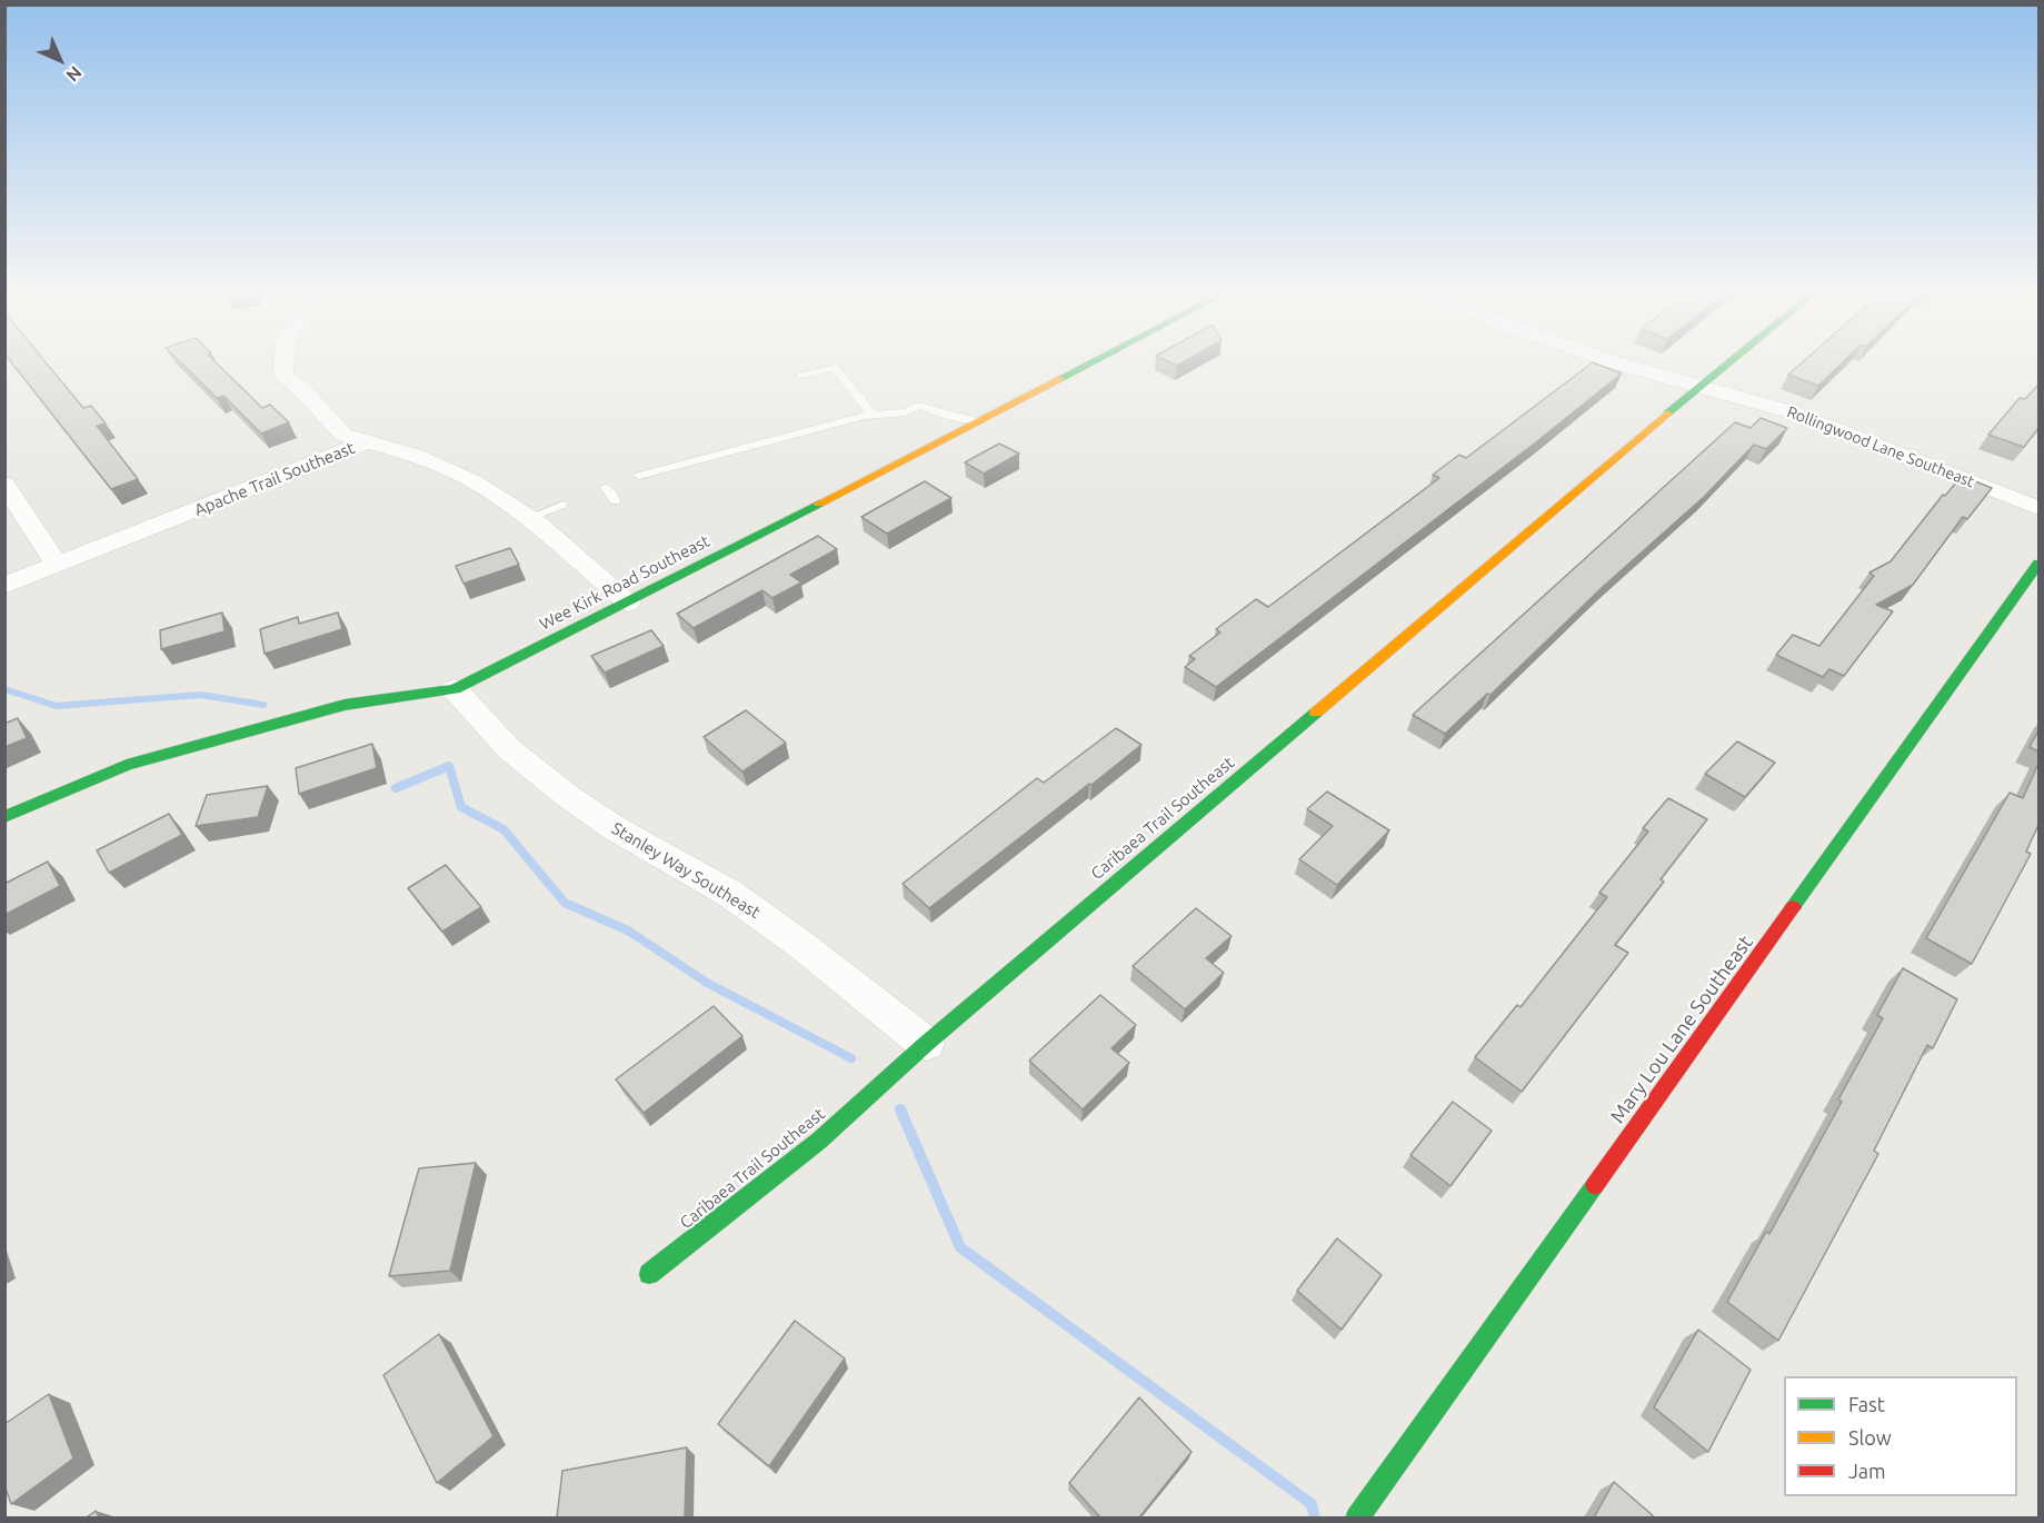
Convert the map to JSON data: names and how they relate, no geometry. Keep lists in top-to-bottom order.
{
  "streets": {
    "street": [
      "Rollingwood Lane Southeast",
      "Apache Trail Southeast",
      "Wee Kirk Road Southeast",
      "Caribaea Trail Southeast",
      "Stanley Way Southeast",
      "Mary Lou Lane Southeast"
    ]
  },
  "crossings": [
    ["Rollingwood Lane Southeast", "Caribaea Trail Southeast"],
    ["Apache Trail Southeast", "Wee Kirk Road Southeast"],
    ["Wee Kirk Road Southeast", "Stanley Way Southeast"],
    ["Caribaea Trail Southeast", "Stanley Way Southeast"]
  ],
  "legend": ["Fast", "Slow", "Jam"],
  "north": "bottom right"
}
